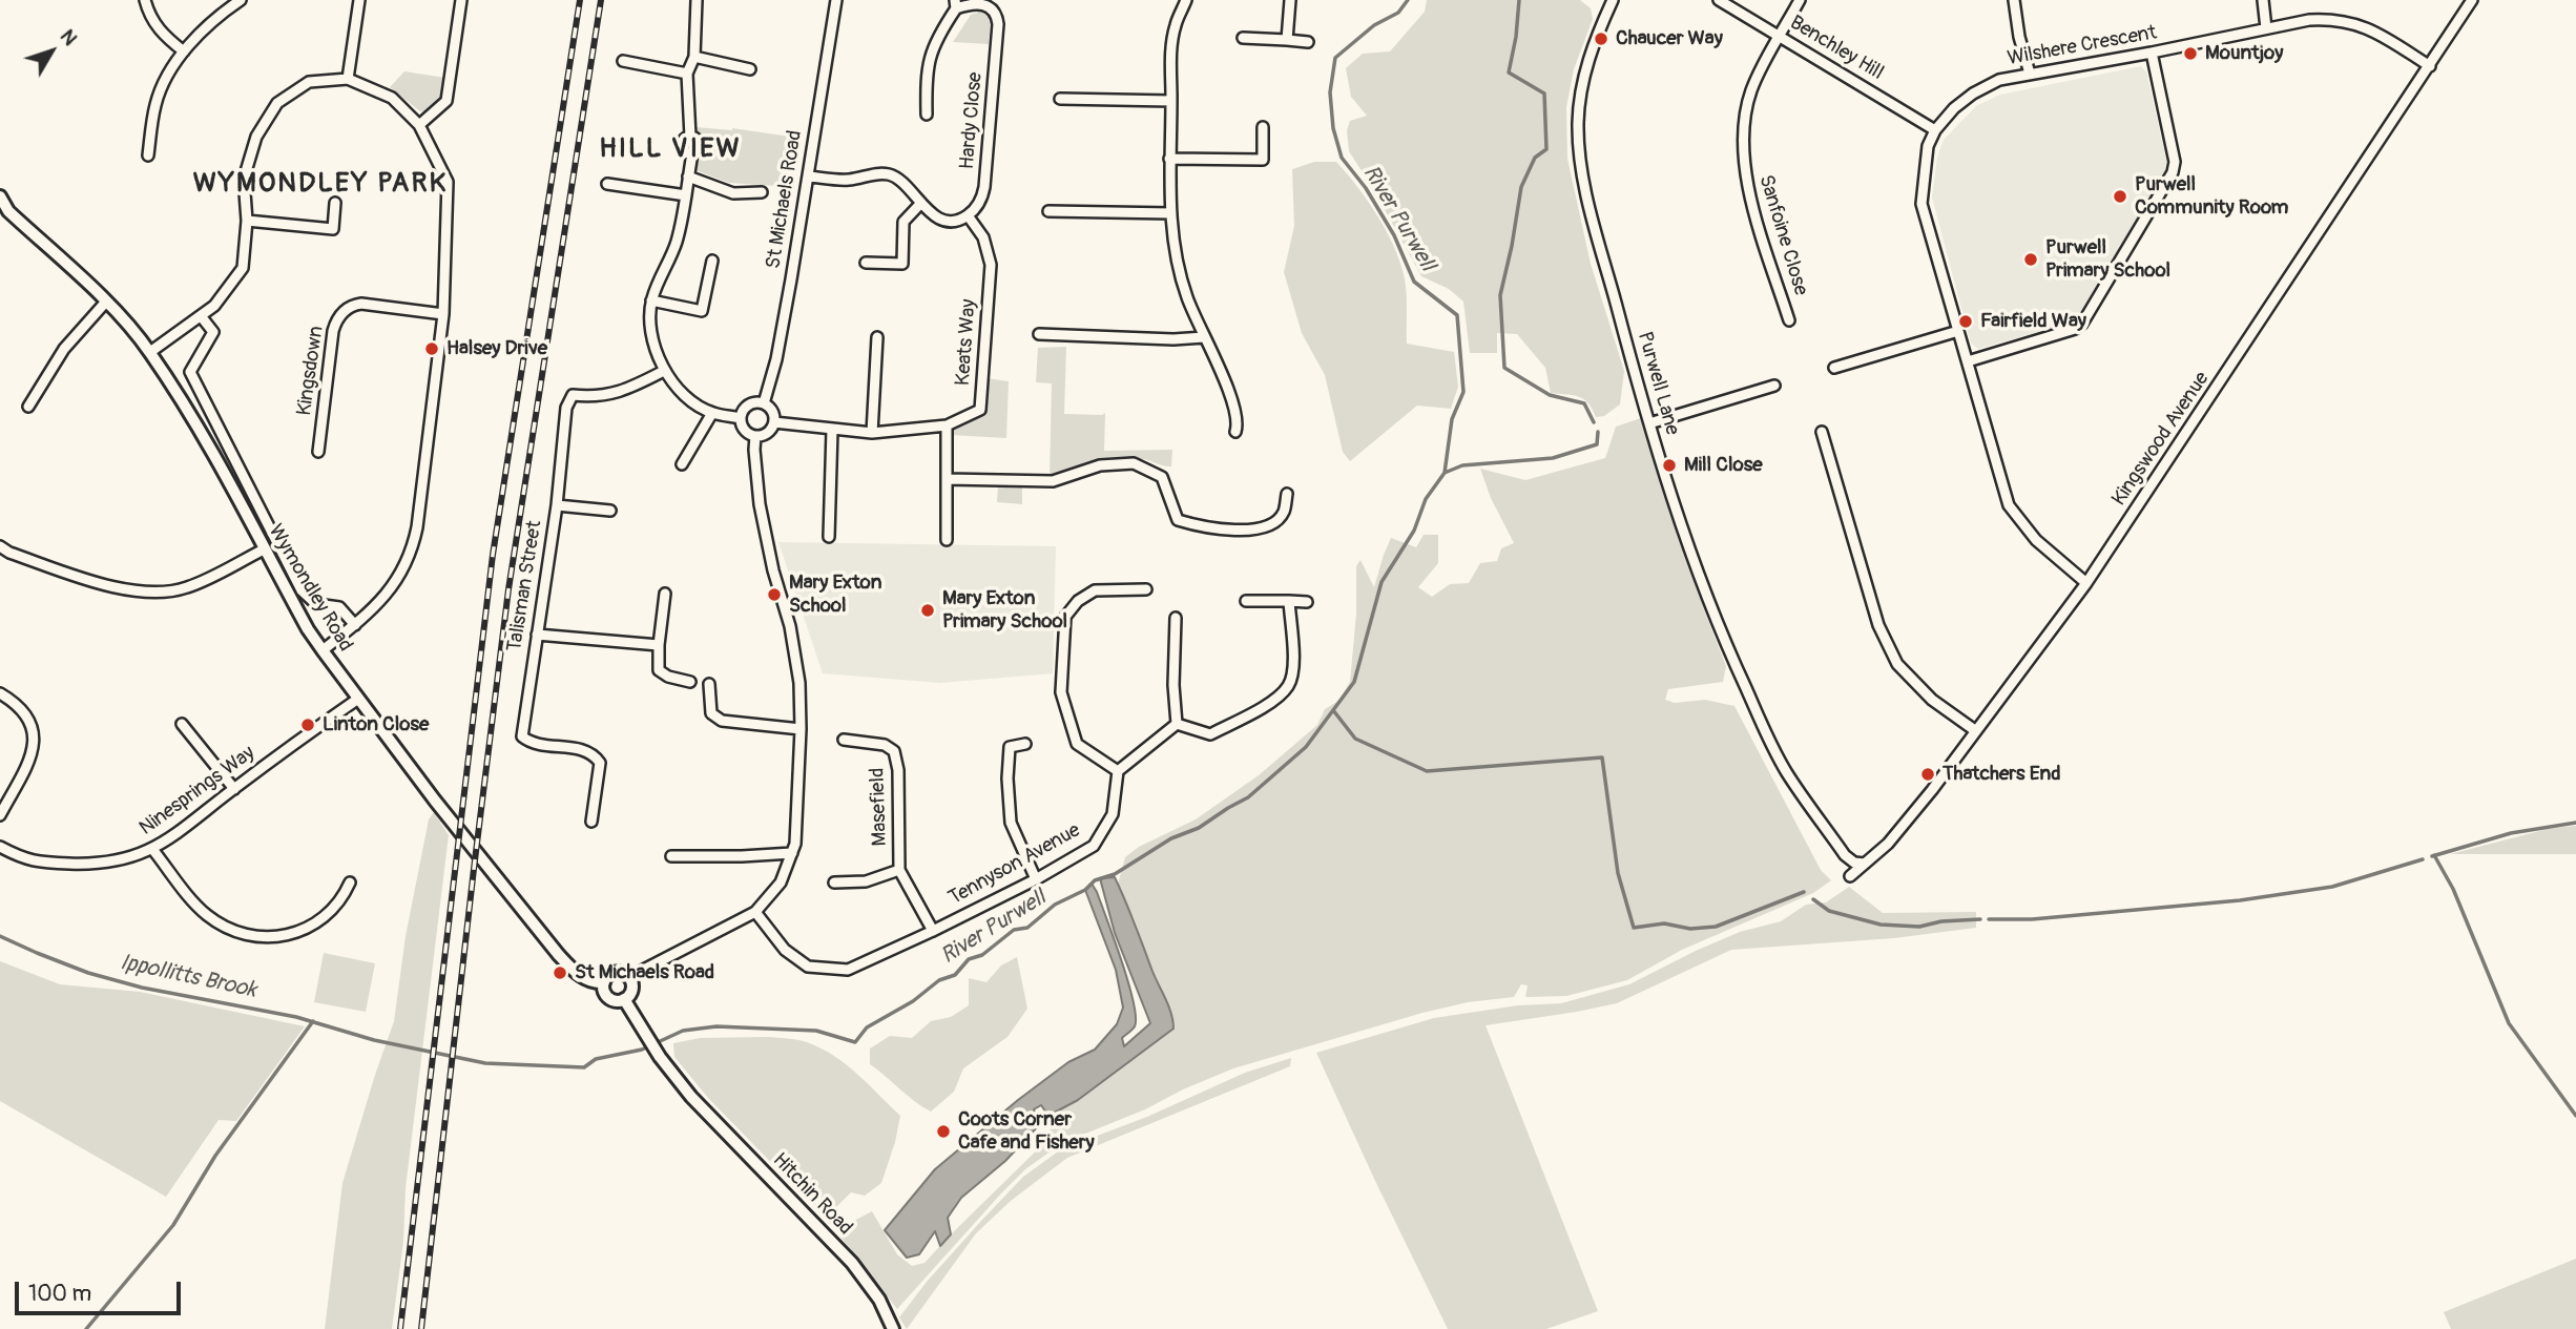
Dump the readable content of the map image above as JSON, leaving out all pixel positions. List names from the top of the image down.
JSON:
{
  "streets": {
    "street": [
      "Wilshere Crescent",
      "Benchley Hill",
      "Hardy Close",
      "St Michaels Road",
      "Sanfoine Close",
      "Keats Way",
      "Kingsdown",
      "Purwell Lane",
      "Kingswood Avenue",
      "Talisman Street",
      "Wymondley Road",
      "Ninesprings Way",
      "Masefield",
      "Tennyson Avenue",
      "Hitchin Road"
    ]
  },
  "crossings": [
    ["Wilshere Crescent", "Benchley Hill"],
    ["Wilshere Crescent", "Kingswood Avenue"],
    ["Benchley Hill", "Sanfoine Close"],
    ["Hardy Close", "Keats Way"],
    ["St Michaels Road", "Keats Way"],
    ["Purwell Lane", "Kingswood Avenue"],
    ["Wymondley Road", "Ninesprings Way"],
    ["Wymondley Road", "Hitchin Road"],
    ["Masefield", "Tennyson Avenue"]
  ],
  "districts": ["HILL VIEW", "WYMONDLEY PARK"],
  "water": ["River Purwell", "Ippollitts Brook"],
  "places": [
    "Chaucer Way",
    "Mountjoy",
    "Purwell Community Room",
    "Purwell Primary School",
    "Fairfield Way",
    "Halsey Drive",
    "Mill Close",
    "Mary Exton School",
    "Mary Exton Primary School",
    "Linton Close",
    "Thatchers End",
    "St Michaels Road",
    "Coots Corner Cafe and Fishery"
  ],
  "scale_bar": "100 m",
  "north": "top right"
}
